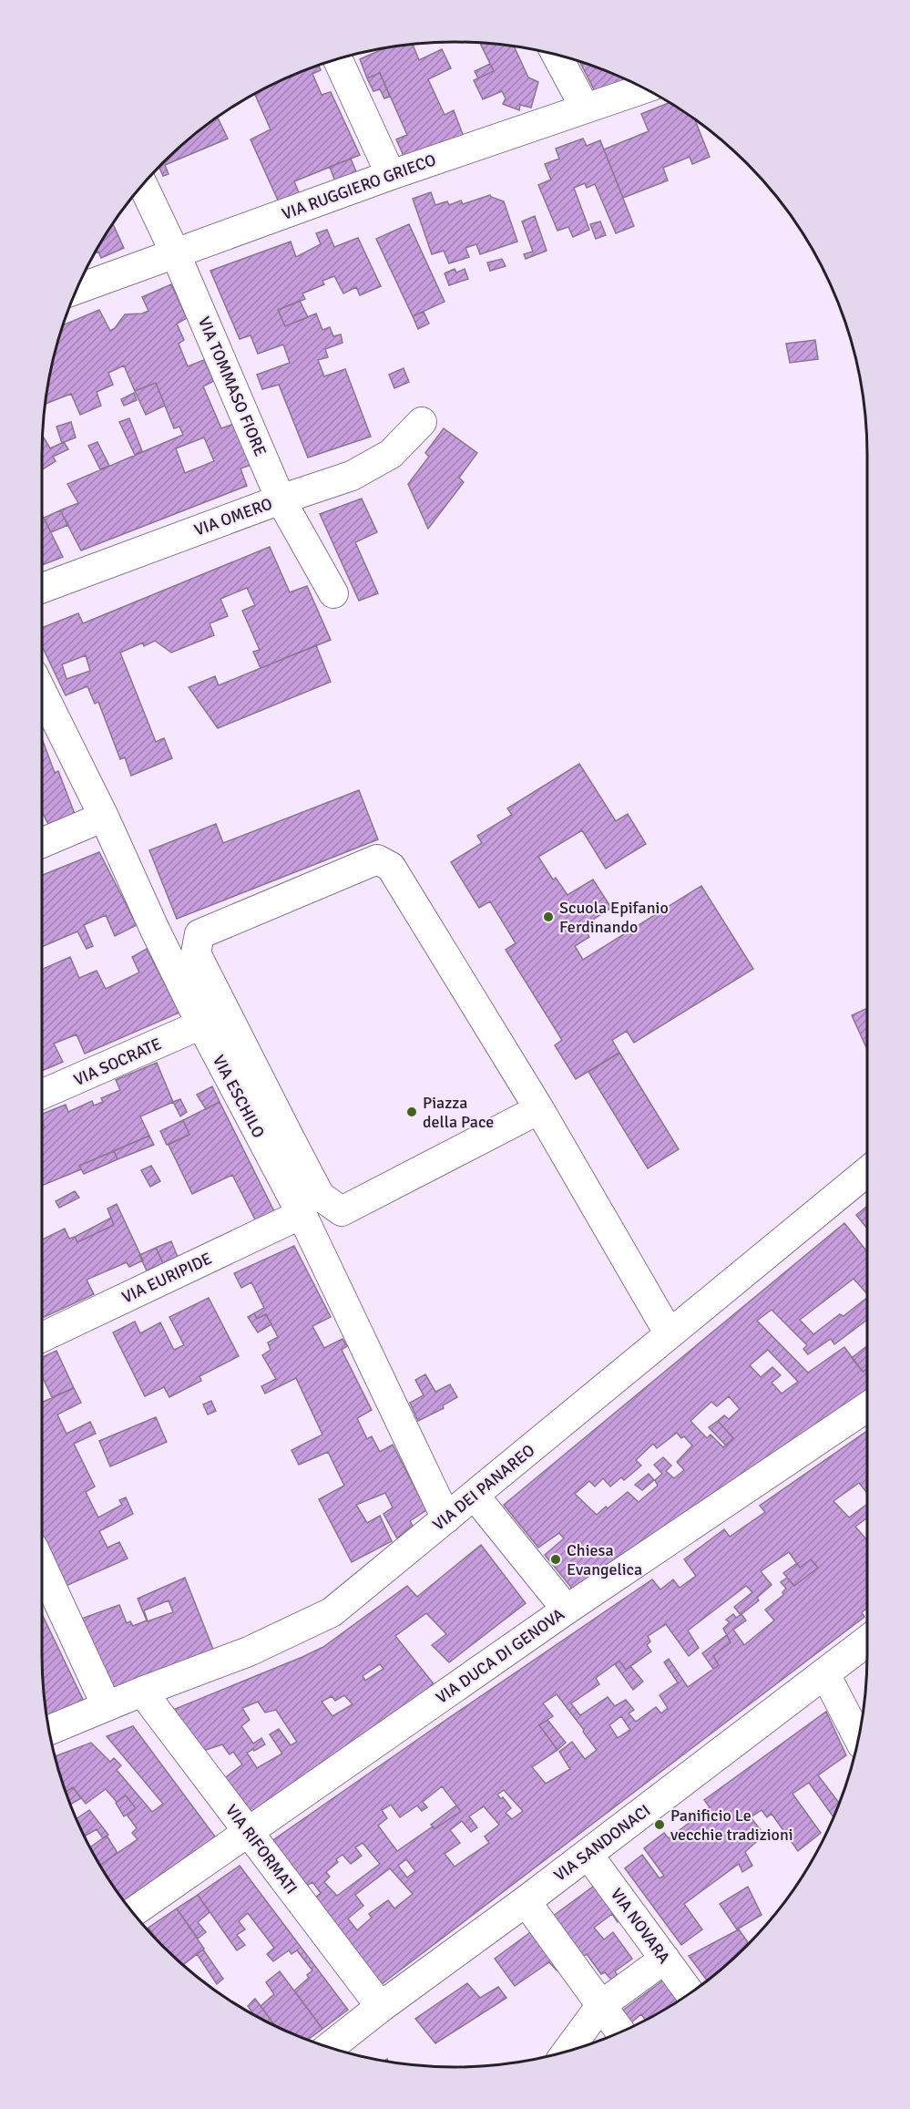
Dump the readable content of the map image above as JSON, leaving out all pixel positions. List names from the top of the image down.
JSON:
{
  "streets": {
    "main road": ["VIA SANDONACI"],
    "street": [
      "VIA RUGGIERO GRIECO",
      "VIA TOMMASO FIORE",
      "VIA OMERO",
      "VIA SOCRATE",
      "VIA ESCHILO",
      "VIA EURIPIDE",
      "VIA DEI PANAREO",
      "VIA DUCA DI GENOVA",
      "VIA RIFORMATI",
      "VIA NOVARA"
    ]
  },
  "crossings": [
    ["VIA RUGGIERO GRIECO", "VIA TOMMASO FIORE"],
    ["VIA TOMMASO FIORE", "VIA OMERO"],
    ["VIA SOCRATE", "VIA ESCHILO"],
    ["VIA ESCHILO", "VIA EURIPIDE"],
    ["VIA ESCHILO", "VIA DEI PANAREO"],
    ["VIA DEI PANAREO", "VIA RIFORMATI"],
    ["VIA DUCA DI GENOVA", "VIA RIFORMATI"],
    ["VIA SANDONACI", "VIA RIFORMATI"],
    ["VIA SANDONACI", "VIA NOVARA"]
  ],
  "places": [
    "Scuola Epifanio Ferdinando",
    "Piazza della Pace",
    "Chiesa Evangelica",
    "Panificio Le vecchie tradizioni"
  ]
}
